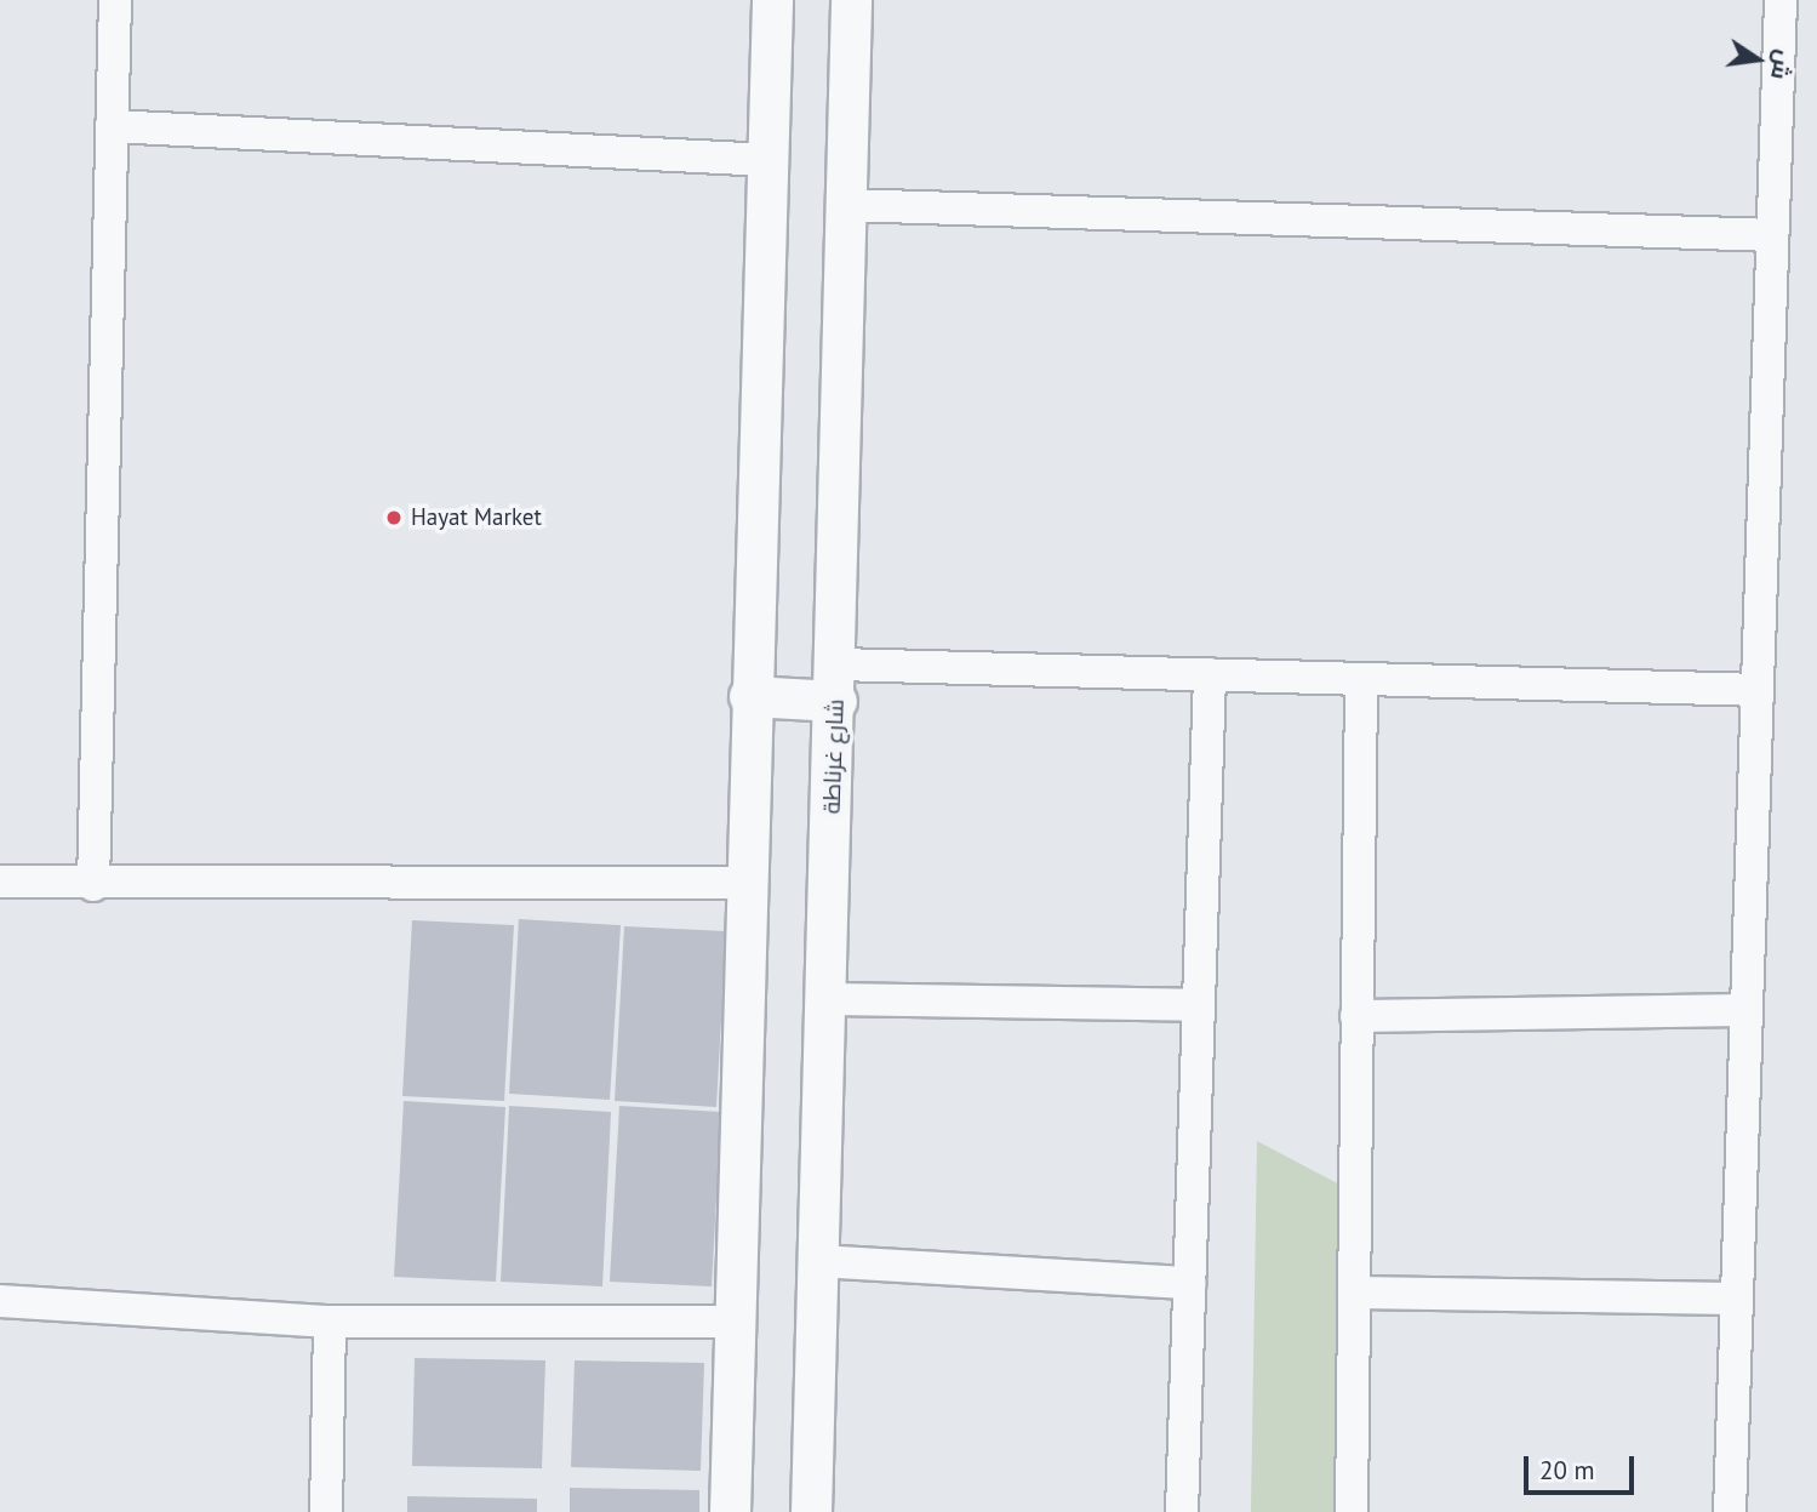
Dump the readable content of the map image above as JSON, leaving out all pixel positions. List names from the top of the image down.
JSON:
{
  "streets": {
    "street": ["شارع غرناطة"]
  },
  "places": ["Hayat Market"],
  "scale_bar": "20 m",
  "north": "right"
}
